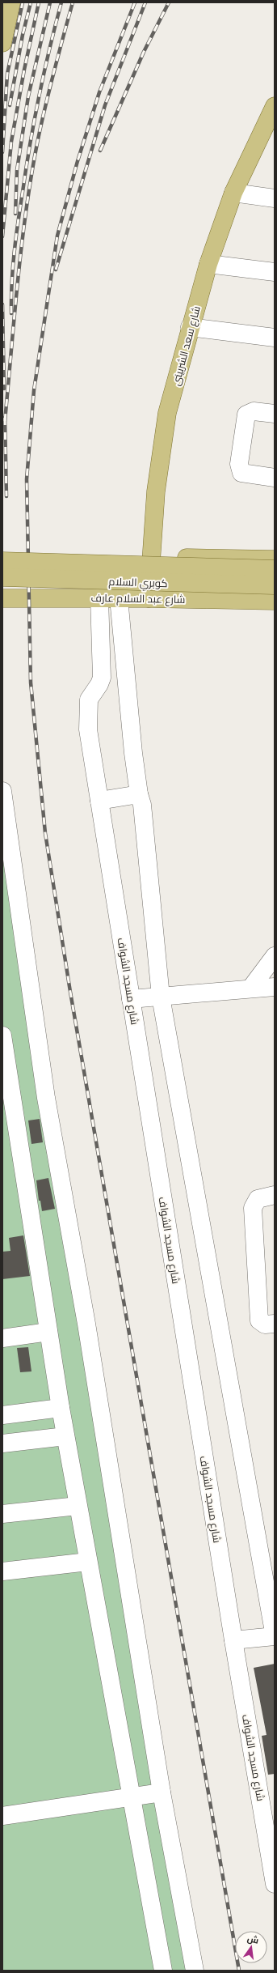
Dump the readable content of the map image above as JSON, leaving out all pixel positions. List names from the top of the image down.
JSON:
{
  "streets": {
    "main road": ["شارع سعد الشربينى", "كوبري السلام", "شارع عبد السلام عارف"],
    "street": ["شارع مسجد الشواف"]
  },
  "crossings": [
    ["شارع سعد الشربينى", "شارع عبد السلام عارف"],
    ["شارع عبد السلام عارف", "شارع مسجد الشواف"]
  ],
  "north": "top"
}
